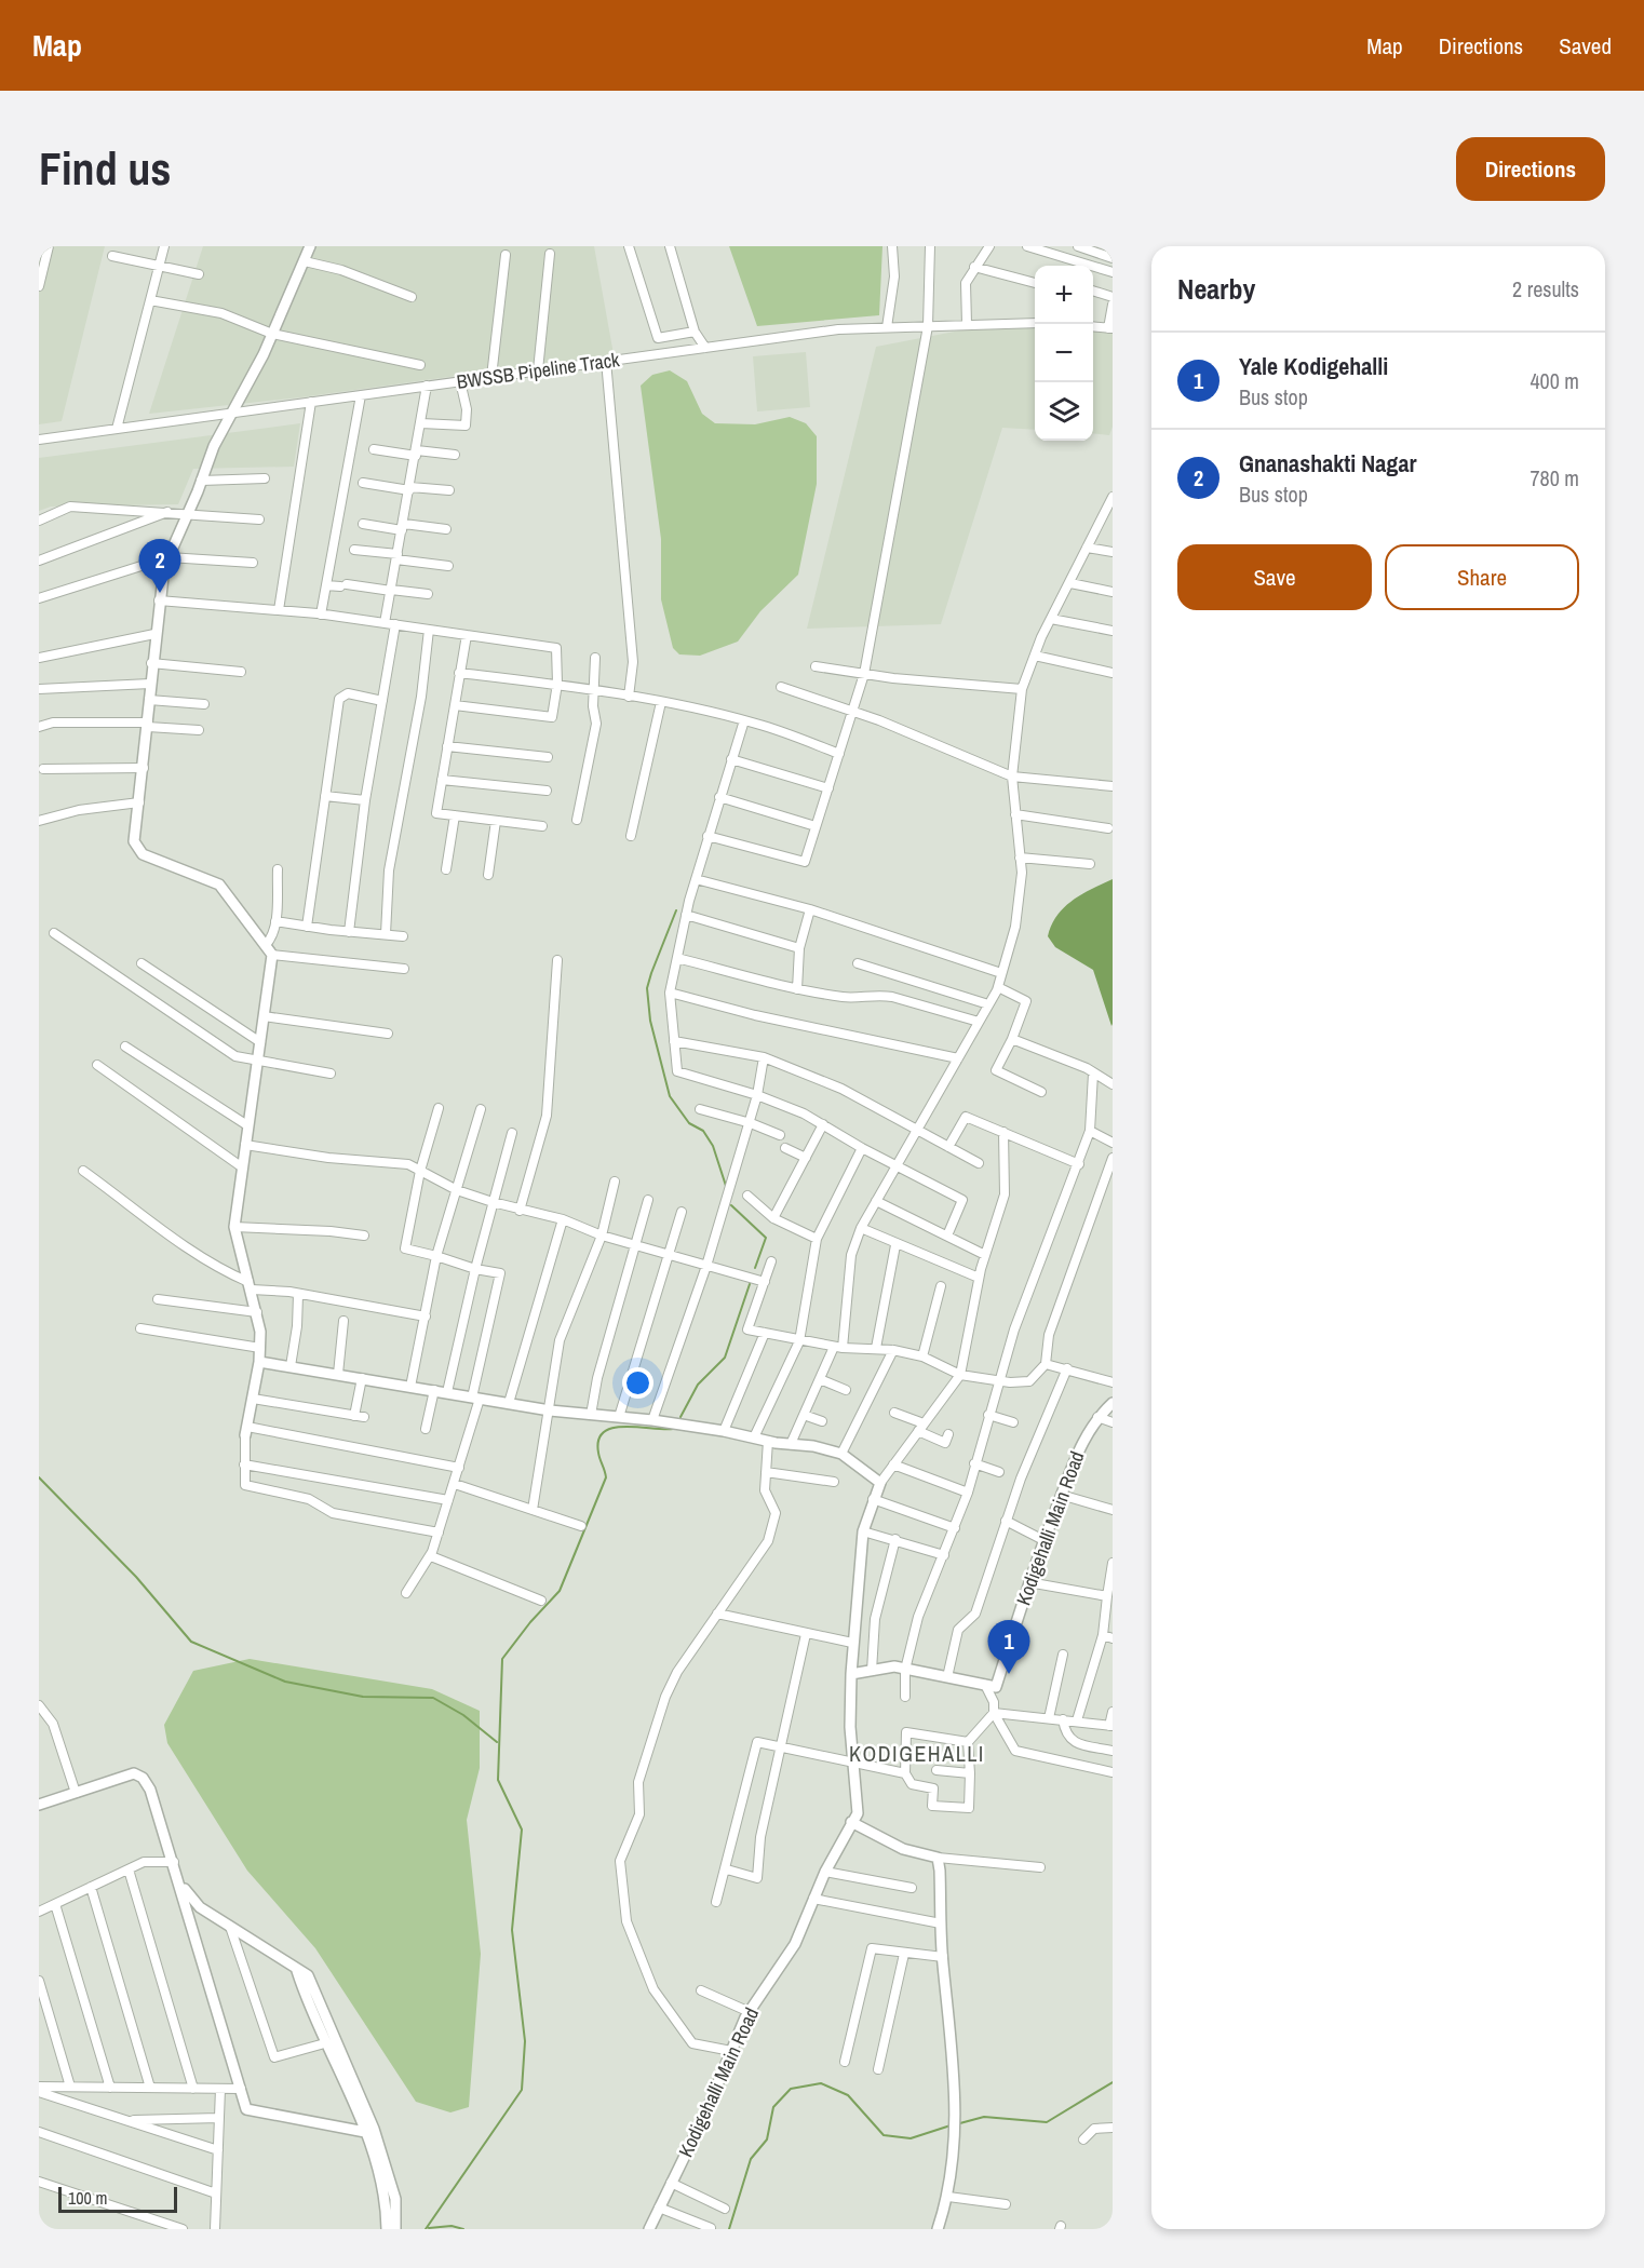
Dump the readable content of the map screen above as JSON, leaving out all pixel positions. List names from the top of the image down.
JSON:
{
  "streets": {
    "street": ["BWSSB Pipeline Track", "Kodigehalli Main Road"]
  },
  "districts": ["KODIGEHALLI"],
  "scale_bar": "100 m",
  "page": {
    "header": "Map",
    "nav": ["Map", "Directions", "Saved"],
    "buttons": [
      "Directions",
      ["Save", "Share"]
    ],
    "title": "Find us",
    "heading": ["Nearby", "2 results"],
    "map_buttons": ["+", "−"],
    "list": [
      {
        "mark": "1",
        "name": "Yale Kodigehalli",
        "note": "Bus stop",
        "value": "400 m"
      },
      {
        "mark": "2",
        "name": "Gnanashakti Nagar",
        "note": "Bus stop",
        "value": "780 m"
      }
    ],
    "pins": ["2", "1"],
    "scale": "100 m"
  }
}
